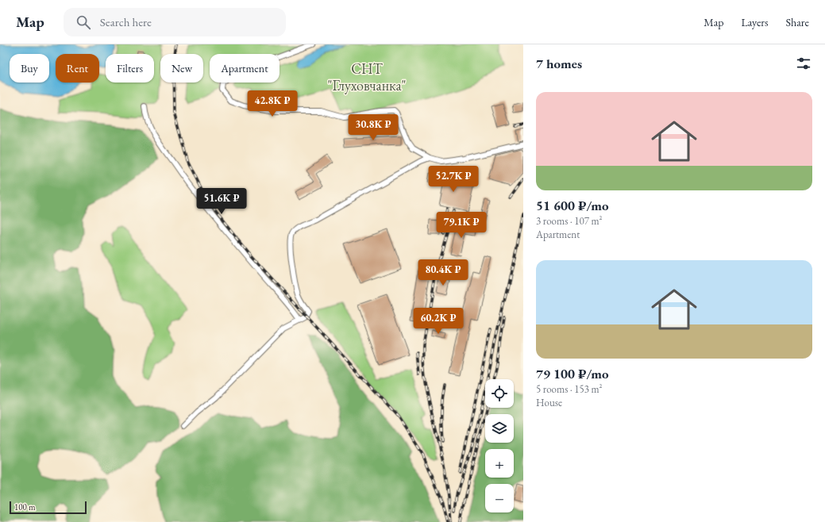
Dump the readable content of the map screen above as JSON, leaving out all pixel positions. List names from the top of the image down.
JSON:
{
  "parks": ["СНТ \"Глуховчанка\""],
  "scale_bar": "100 m",
  "page": {
    "header": "Map",
    "search": "Search here",
    "nav": ["Map", "Layers", "Share"],
    "heading": "7 homes",
    "chip": [
      "Buy",
      "Rent",
      "Filters",
      "New",
      "Apartment"
    ],
    "list": [
      {
        "name": "51 600 ₽/mo",
        "note": "3 rooms · 107 m² · Apartment"
      },
      {
        "name": "79 100 ₽/mo",
        "note": "5 rooms · 153 m² · House"
      }
    ],
    "price": [
      "42.8K ₽",
      "30.8K ₽",
      "52.7K ₽",
      "51.6K ₽",
      "79.1K ₽",
      "80.4K ₽",
      "60.2K ₽"
    ],
    "map_buttons": ["+", "−"],
    "scale": "100 m"
  }
}
